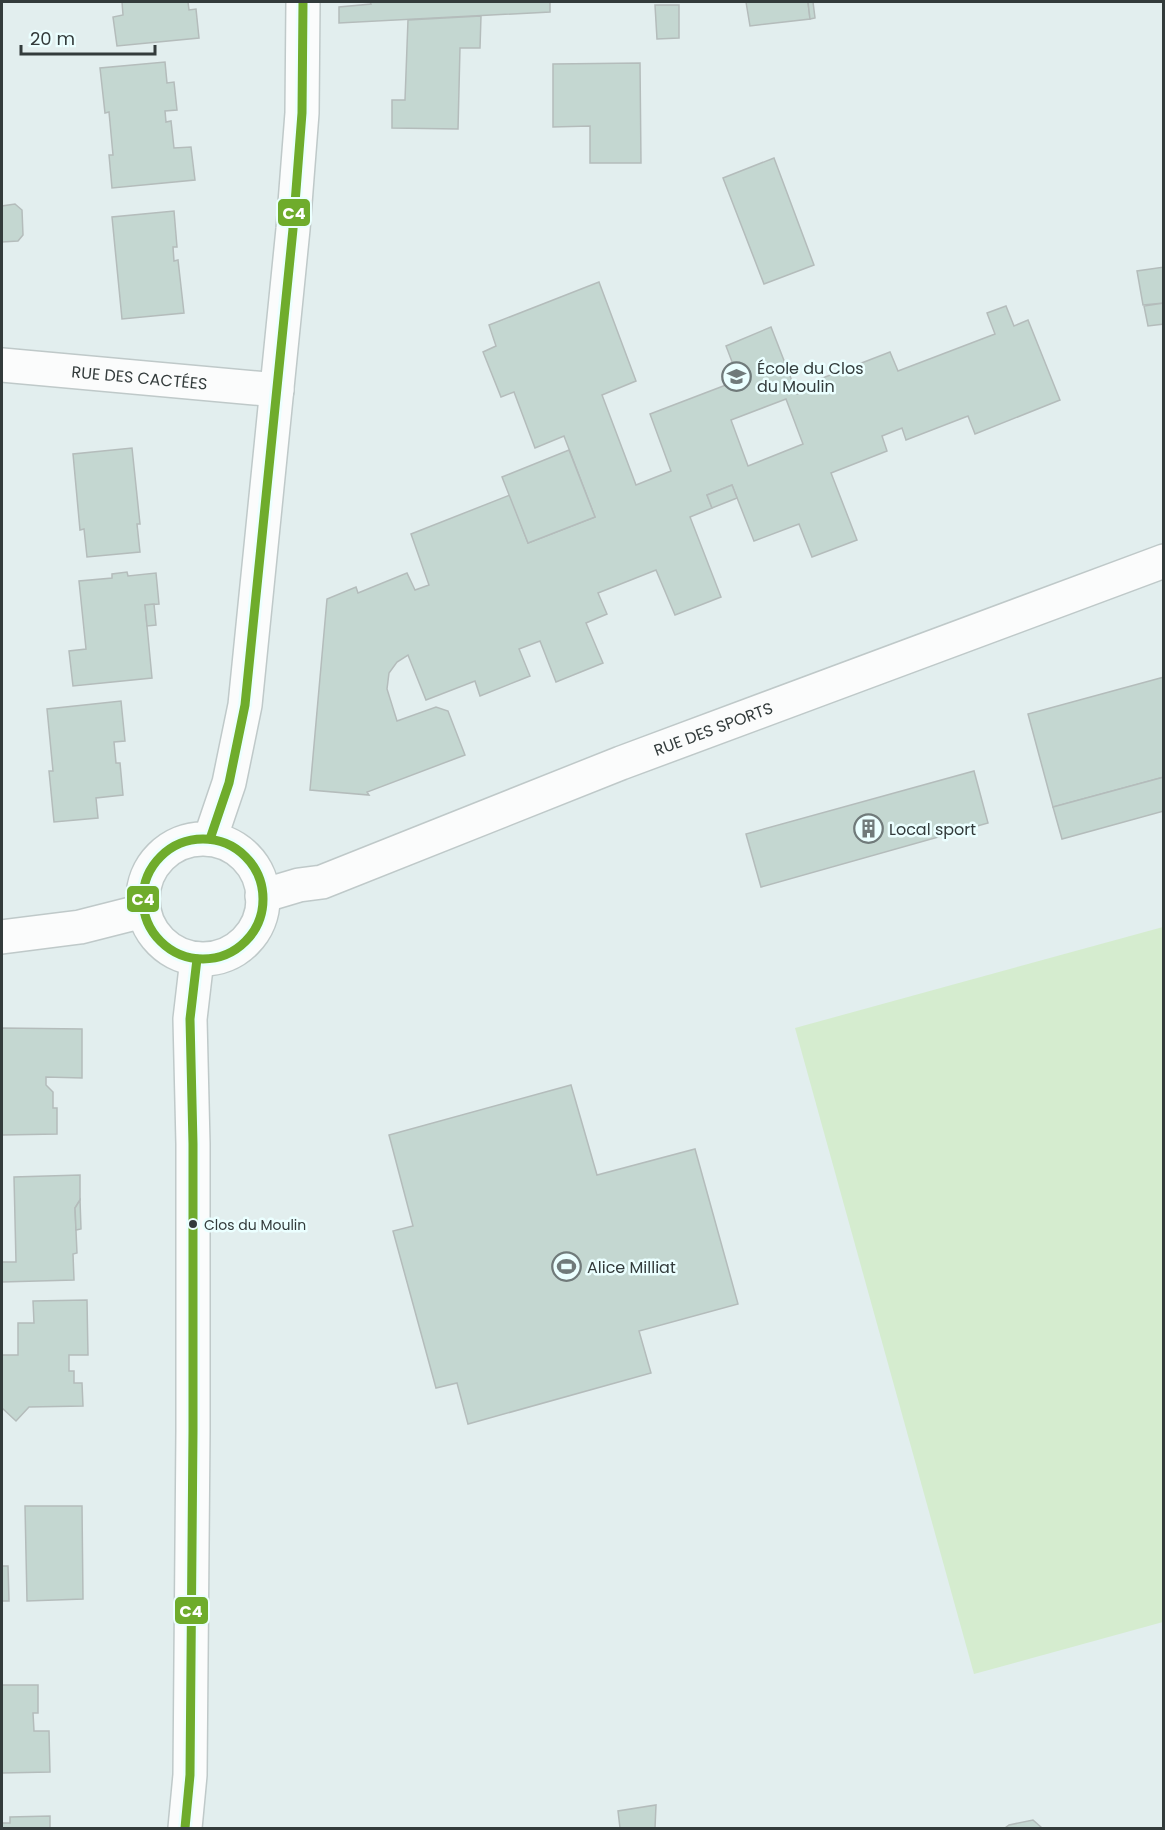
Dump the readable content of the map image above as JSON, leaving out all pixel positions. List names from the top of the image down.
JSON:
{
  "streets": {
    "street": ["RUE DES CACTÉES", "RUE DES SPORTS"]
  },
  "places": {
    "school or university": ["École du Clos du Moulin"],
    "building": ["Local sport"],
    "other": ["Clos du Moulin"],
    "sports": ["Alice Milliat"]
  },
  "lines": ["transit line C4"],
  "scale_bar": "20 m"
}
